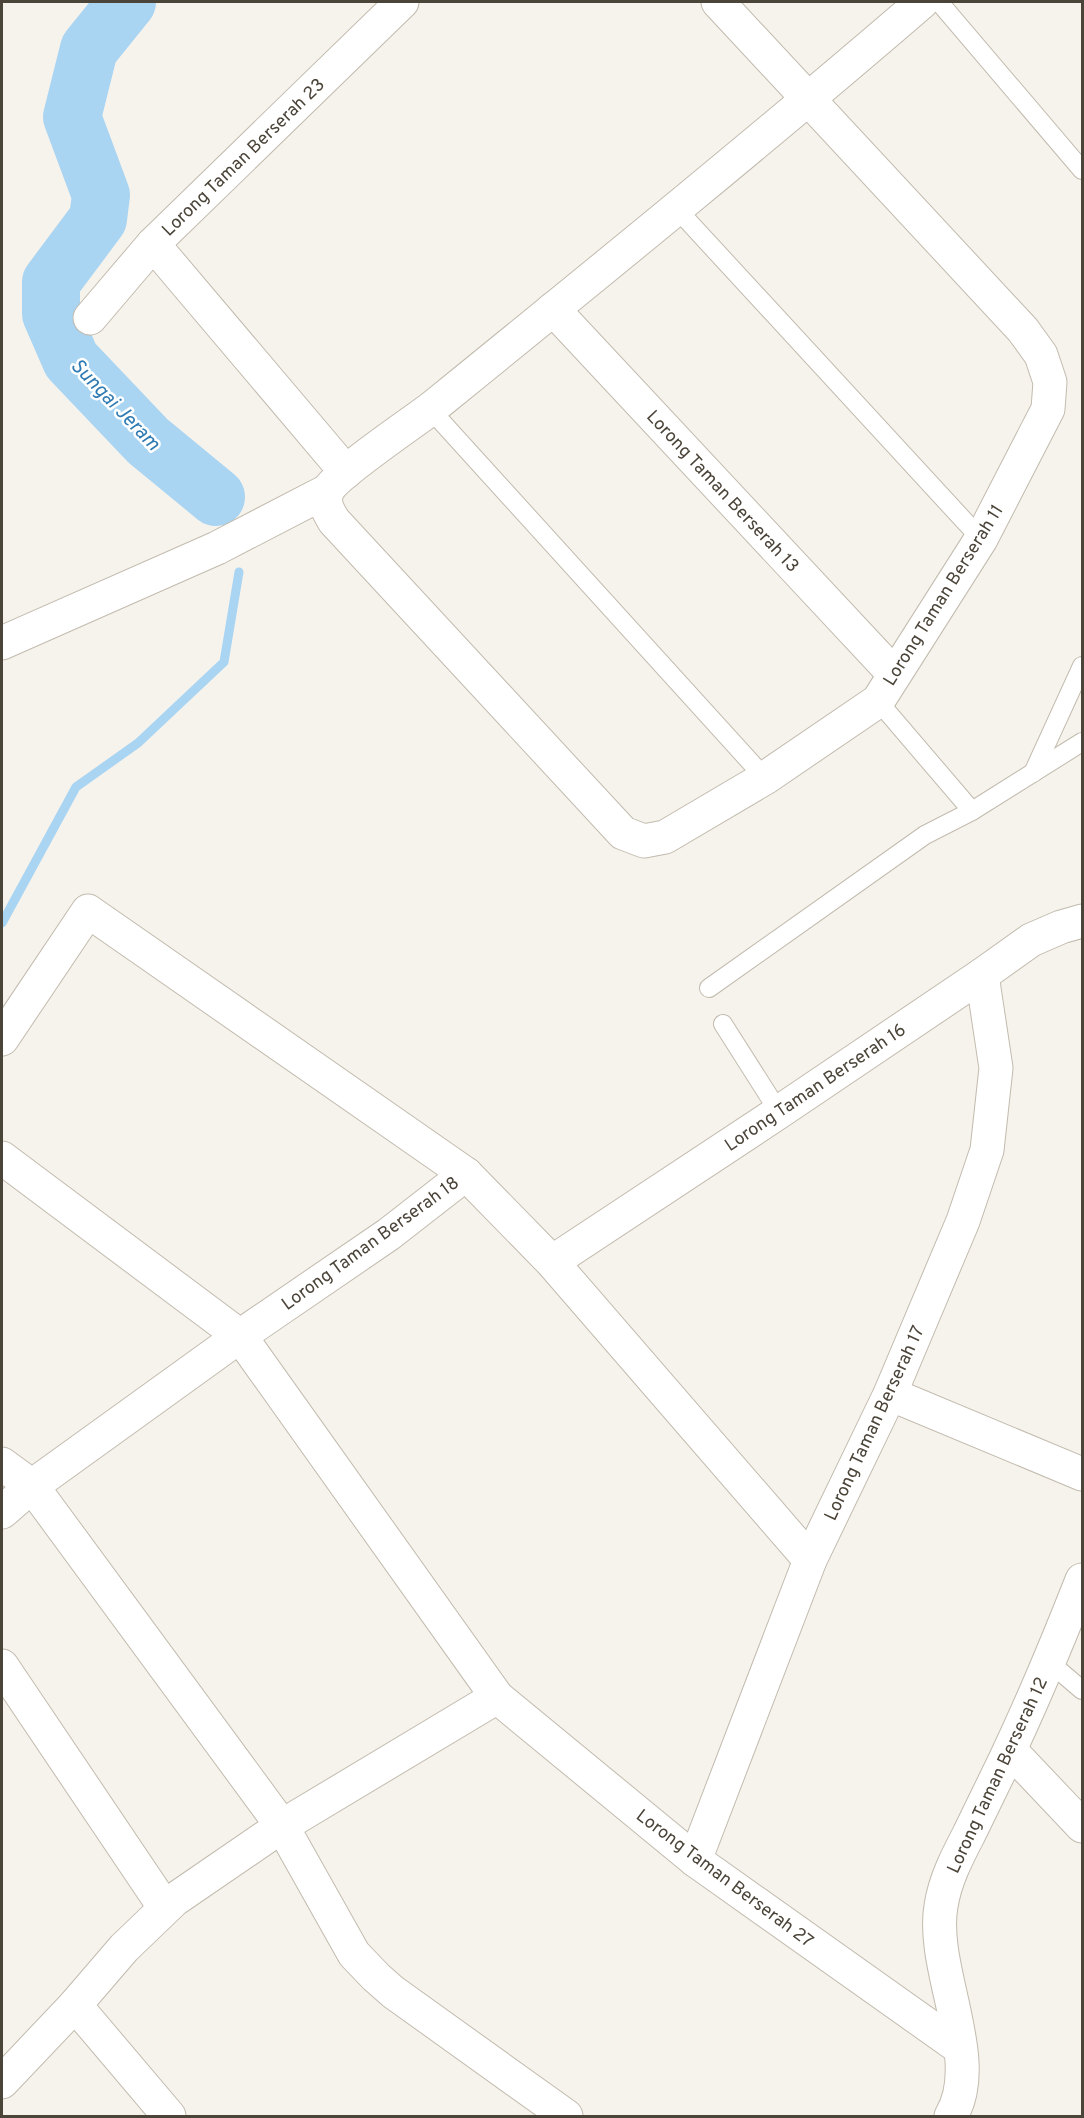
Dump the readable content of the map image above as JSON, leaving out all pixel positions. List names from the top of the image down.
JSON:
{
  "streets": {
    "street": [
      "Lorong Taman Berserah 23",
      "Lorong Taman Berserah 13",
      "Lorong Taman Berserah 11",
      "Lorong Taman Berserah 16",
      "Lorong Taman Berserah 18",
      "Lorong Taman Berserah 17",
      "Lorong Taman Berserah 12",
      "Lorong Taman Berserah 27"
    ]
  },
  "crossings": [
    ["Lorong Taman Berserah 13", "Lorong Taman Berserah 11"],
    ["Lorong Taman Berserah 16", "Lorong Taman Berserah 18"],
    ["Lorong Taman Berserah 16", "Lorong Taman Berserah 17"],
    ["Lorong Taman Berserah 18", "Lorong Taman Berserah 17"],
    ["Lorong Taman Berserah 18", "Lorong Taman Berserah 27"],
    ["Lorong Taman Berserah 17", "Lorong Taman Berserah 27"],
    ["Lorong Taman Berserah 12", "Lorong Taman Berserah 27"]
  ],
  "water": ["Sungai Jeram"]
}
